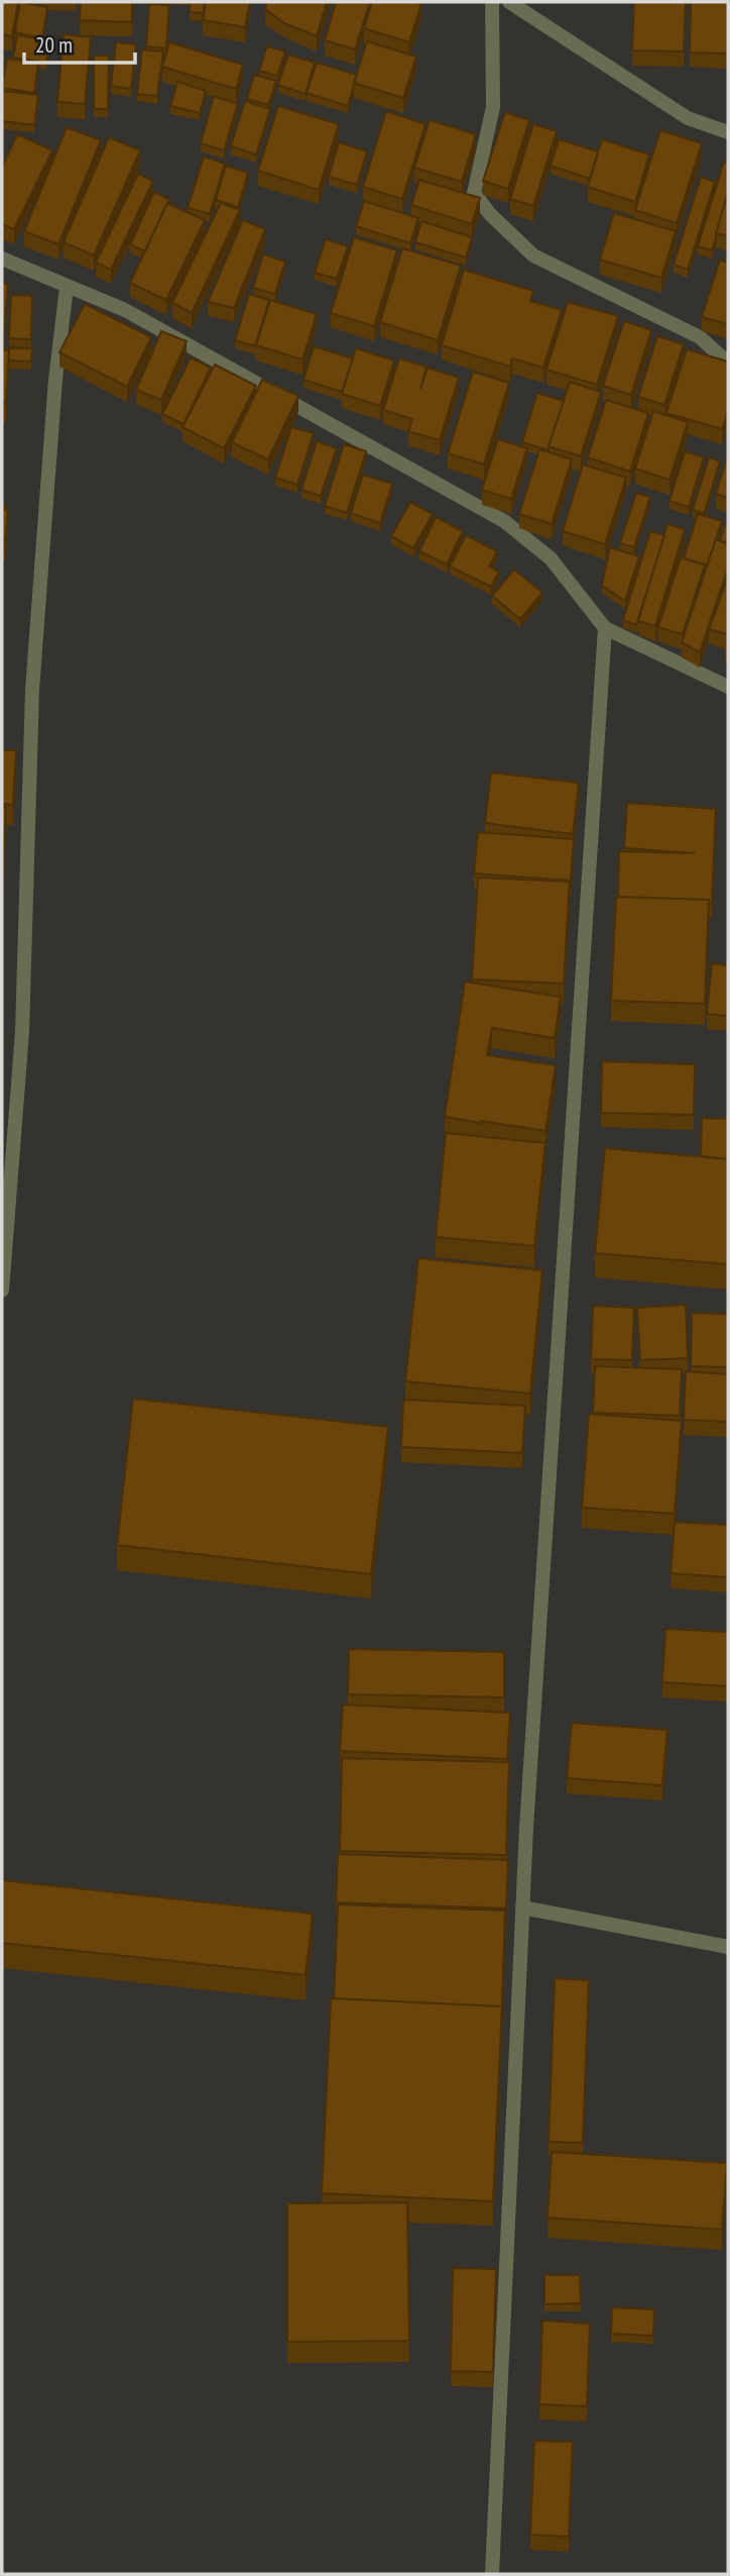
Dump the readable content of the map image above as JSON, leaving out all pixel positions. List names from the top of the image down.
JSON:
{
  "scale_bar": "20 m"
}
